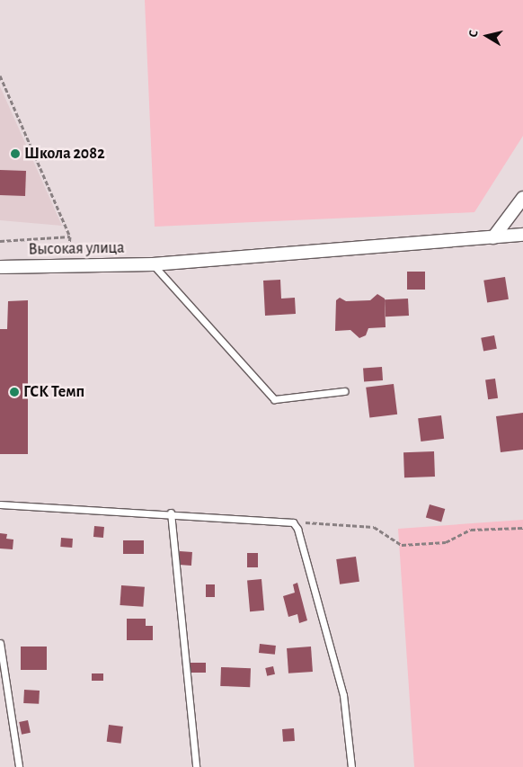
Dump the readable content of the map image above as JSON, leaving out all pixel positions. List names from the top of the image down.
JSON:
{
  "streets": {
    "street": ["Высокая улица"]
  },
  "places": ["Школа 2082", "ГСК Темп"],
  "north": "left"
}
